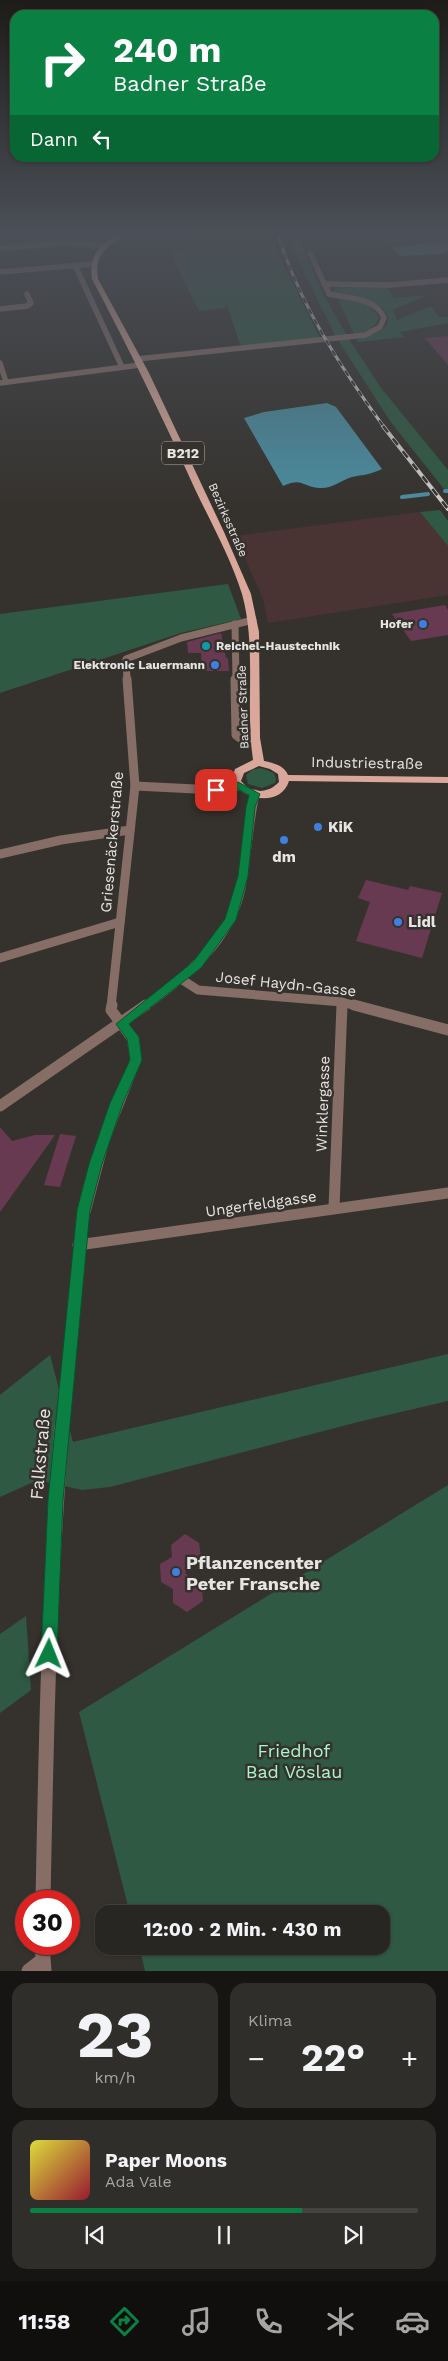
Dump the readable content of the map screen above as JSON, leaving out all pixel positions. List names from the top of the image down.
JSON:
{
  "streets": {
    "main road": [
      "B212",
      "Bezirksstraße",
      "Badner Straße",
      "Industriestraße"
    ],
    "street": [
      "Griesenäckerstraße",
      "Josef Haydn-Gasse",
      "Winklergasse",
      "Ungerfeldgasse",
      "Falkstraße"
    ]
  },
  "crossings": [
    ["Bezirksstraße", "Badner Straße"],
    ["Badner Straße", "Industriestraße"],
    ["Griesenäckerstraße", "Falkstraße"],
    ["Josef Haydn-Gasse", "Winklergasse"],
    ["Winklergasse", "Ungerfeldgasse"],
    ["Ungerfeldgasse", "Falkstraße"]
  ],
  "parks": ["Friedhof Bad Vöslau"],
  "places": [
    "Hofer",
    "Reichel-Haustechnik",
    "Elektronic Lauermann",
    "KiK",
    "dm",
    "Lidl",
    "Pflanzencenter Peter Fransche"
  ],
  "page": {
    "turn": ["240 m", "Badner Straße"],
    "then": "Dann",
    "limit": "30",
    "trip": "12:00 · 2 Min. · 430 m",
    "tile": [
      ["23", "km/h"],
      "Klima"
    ],
    "heat": ["−", "22°", "+"],
    "song": ["Paper Moons", "Ada Vale"],
    "tabs": "11:58"
  }
}
